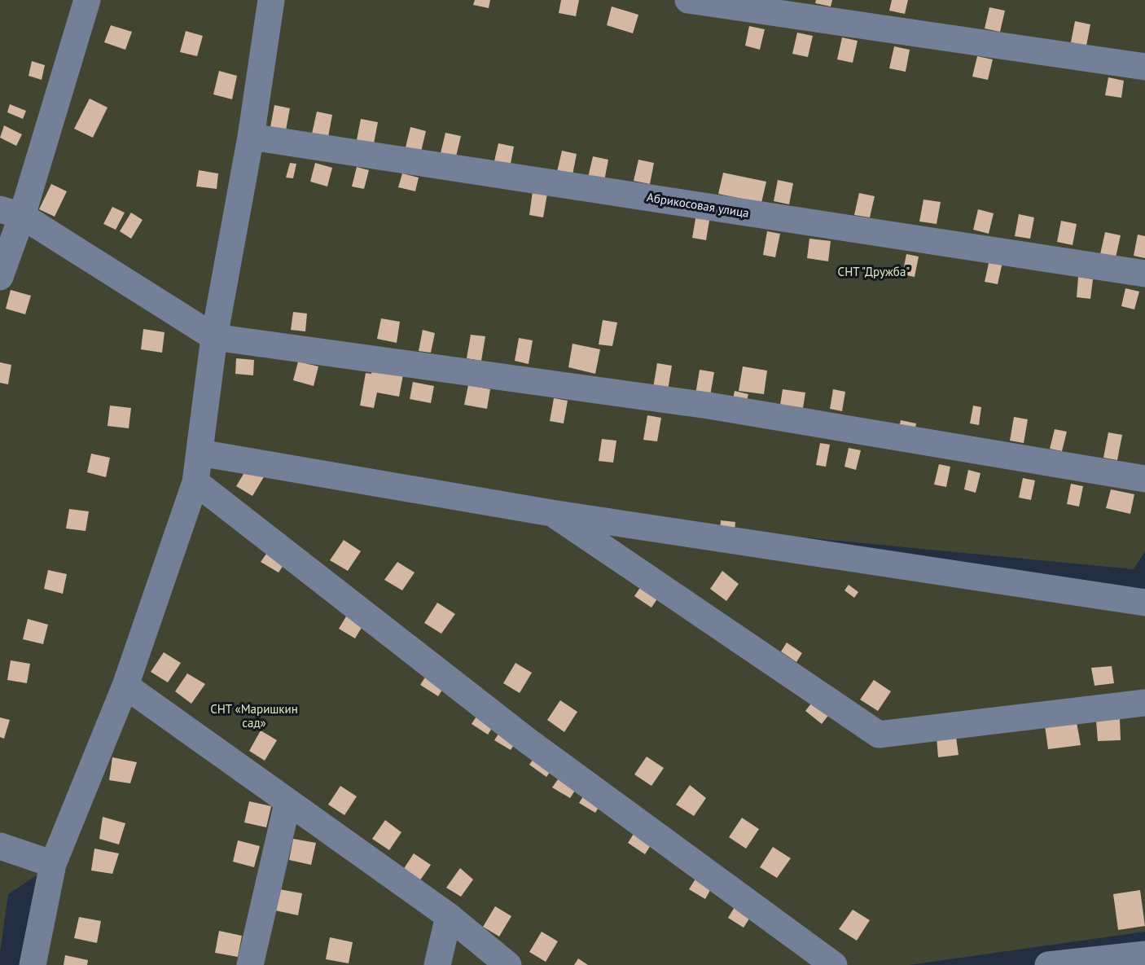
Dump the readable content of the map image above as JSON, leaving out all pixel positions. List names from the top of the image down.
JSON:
{
  "streets": {
    "street": ["Абрикосовая улица"]
  },
  "parks": ["СНТ \"Дружба\"", "СНТ «Маришкин сад»"]
}
